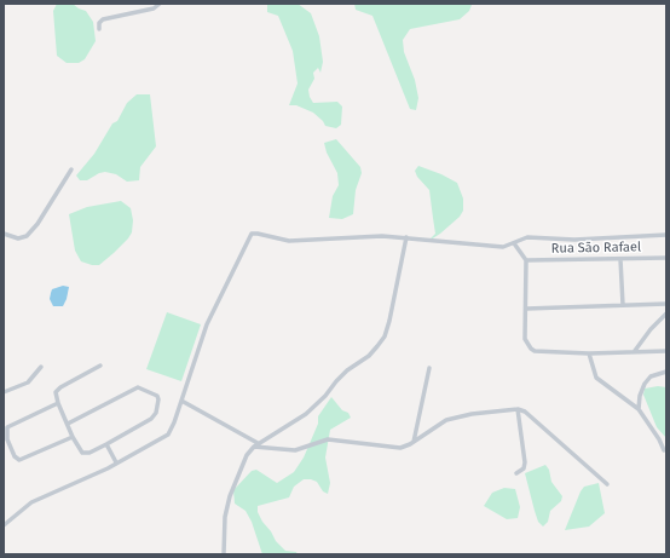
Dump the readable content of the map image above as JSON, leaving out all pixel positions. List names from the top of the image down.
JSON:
{
  "streets": {
    "street": ["Rua São Rafael"]
  }
}
